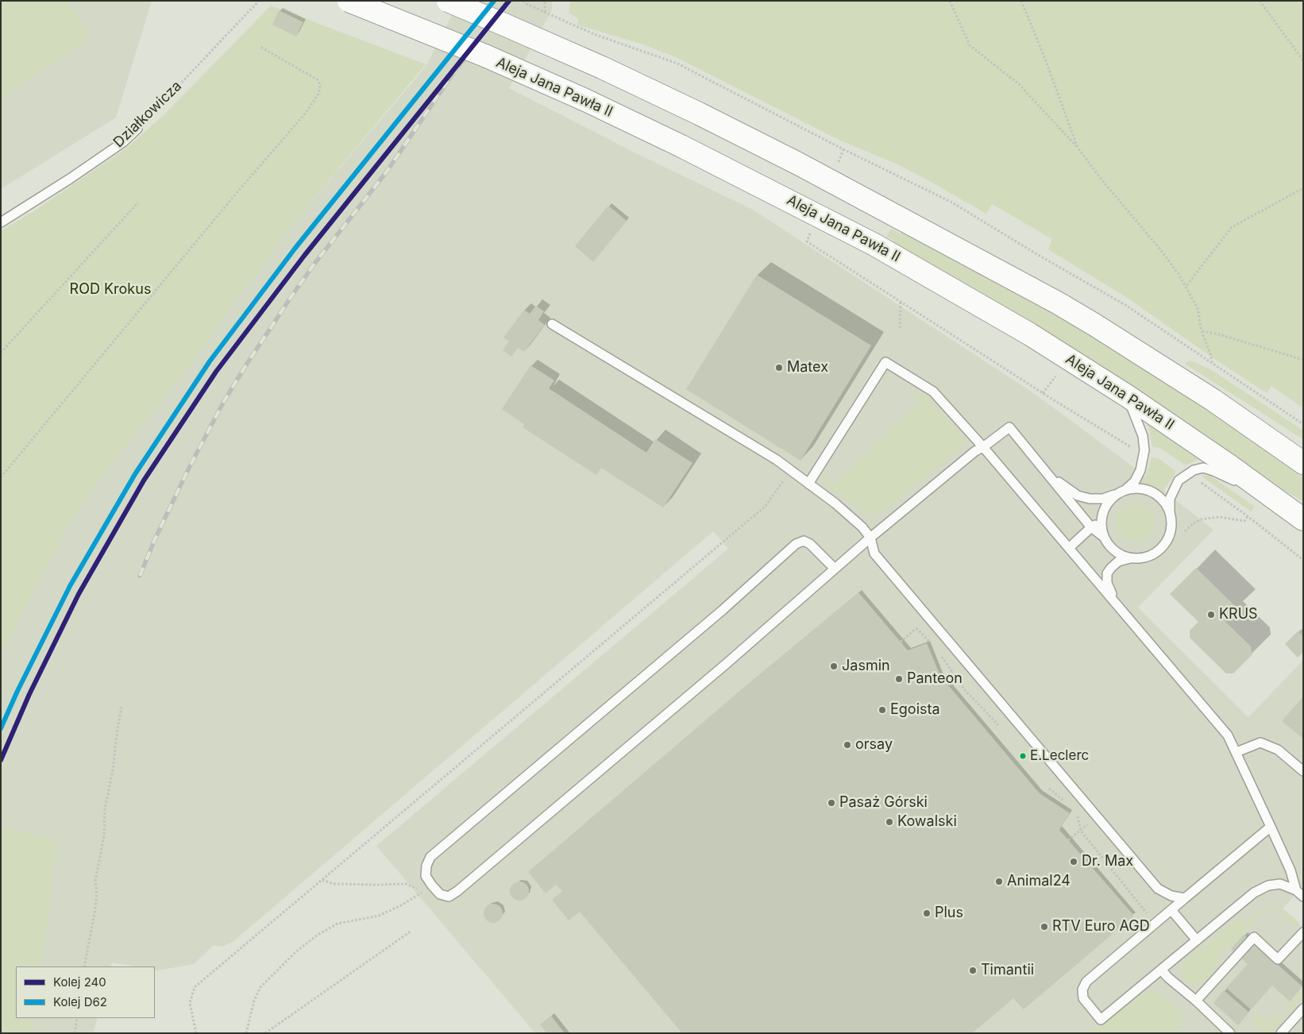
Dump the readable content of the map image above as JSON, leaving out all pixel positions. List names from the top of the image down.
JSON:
{
  "streets": {
    "main road": ["Aleja Jana Pawła II"],
    "lane": ["Działkowicza"]
  },
  "parks": ["ROD Krokus"],
  "places": [
    "Matex",
    "KRUS",
    "Jasmin",
    "Panteon",
    "Egoista",
    "orsay",
    "E.Leclerc",
    "Pasaż Górski",
    "Kowalski",
    "Dr. Max",
    "Animal24",
    "Plus",
    "RTV Euro AGD",
    "Timantii"
  ],
  "lines": ["rail line 240", "rail line D62"],
  "legend": ["Kolej 240", "Kolej D62"]
}
